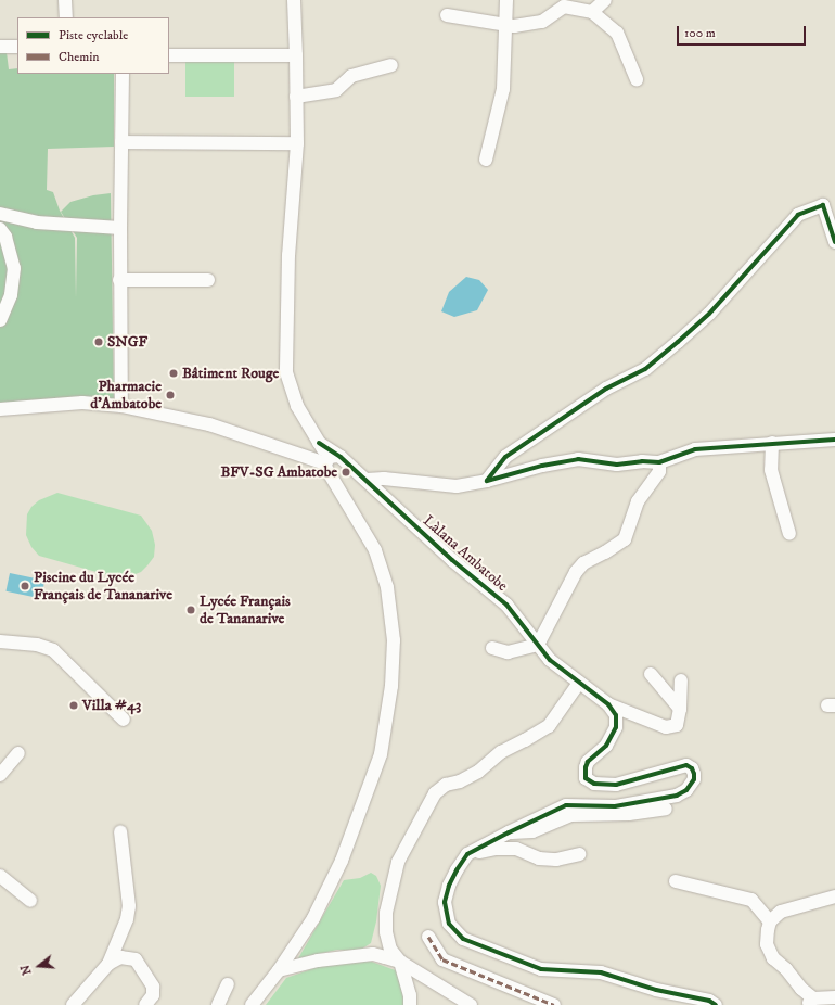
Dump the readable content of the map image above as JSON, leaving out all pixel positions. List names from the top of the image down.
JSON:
{
  "streets": {
    "street": ["Làlana Ambatobe"]
  },
  "places": [
    "SNGF",
    "Bâtiment Rouge",
    "Pharmacie d'Ambatobe",
    "BFV-SG Ambatobe",
    "Piscine du Lycée Français de Tananarive",
    "Lycée Français de Tananarive",
    "Villa #43"
  ],
  "legend": ["Piste cyclable", "Chemin"],
  "scale_bar": "100 m",
  "north": "left"
}
